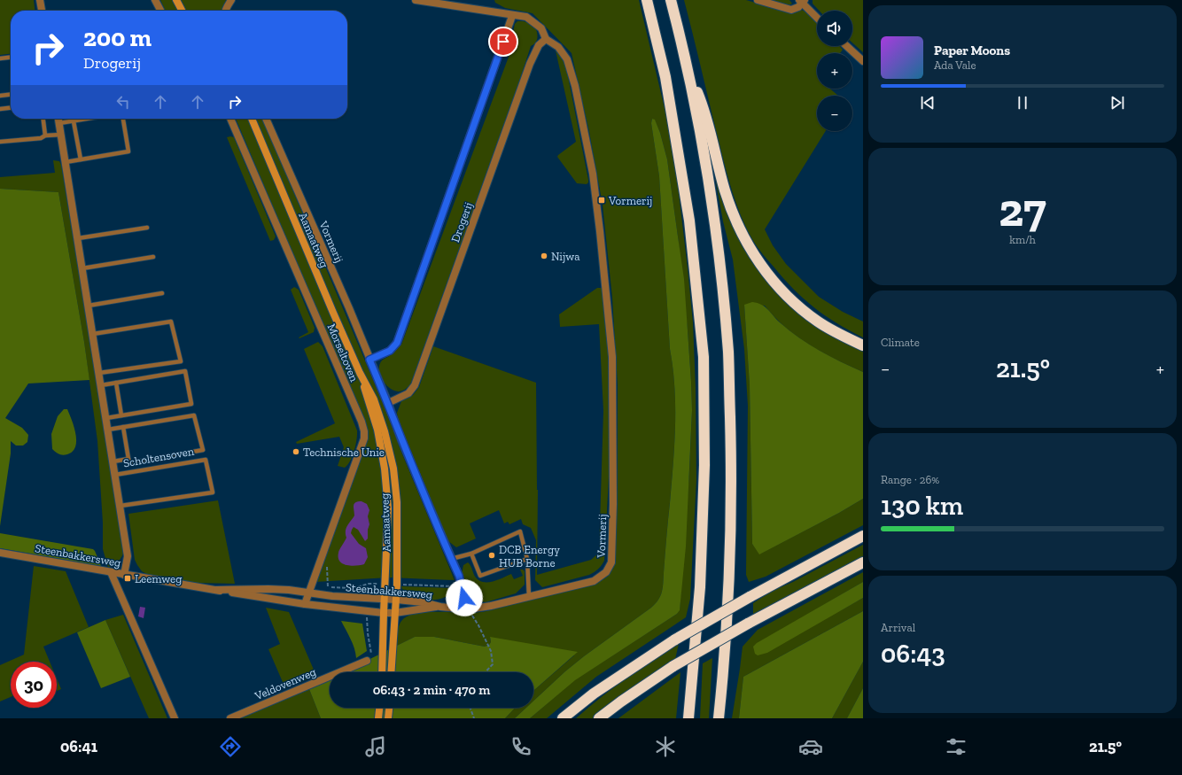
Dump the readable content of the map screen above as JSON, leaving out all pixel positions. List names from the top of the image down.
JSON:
{
  "streets": {
    "main road": ["Aamaatweg"],
    "street": [
      "Drogerij",
      "Vormerij",
      "Morseltoven",
      "Scholtensoven",
      "Steenbakkersweg",
      "Veldovenweg"
    ]
  },
  "crossings": [
    ["Drogerij", "Vormerij"],
    ["Aamaatweg", "Steenbakkersweg"],
    ["Morseltoven", "Steenbakkersweg"],
    ["Scholtensoven", "Steenbakkersweg"]
  ],
  "places": {
    "transit": ["Vormerij", "Leemweg"],
    "other": ["Nijwa", "Technische Unie", "DCB Energy HUB Borne"]
  },
  "page": {
    "map_buttons": ["+", "−"],
    "turn": ["200 m", "Drogerij"],
    "song": ["Paper Moons", "Ada Vale"],
    "tile": [
      ["27", "km/h"],
      "Climate",
      ["Range · 26%", "130 km"],
      ["Arrival", "06:43"]
    ],
    "heat": ["−", "21.5°", "+"],
    "limit": "30",
    "trip": "06:43 · 2 min · 470 m",
    "tabs": ["06:41", "21.5°"]
  }
}
